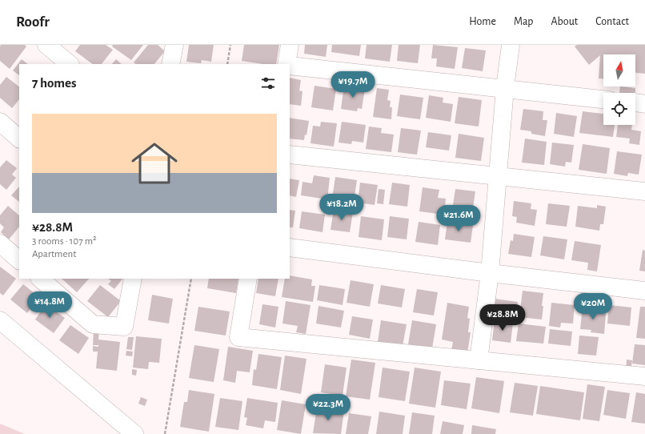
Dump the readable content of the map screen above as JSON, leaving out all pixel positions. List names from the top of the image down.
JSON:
{
  "north": "top",
  "page": {
    "header": "Roofr",
    "nav": [
      "Home",
      "Map",
      "About",
      "Contact"
    ],
    "heading": "7 homes",
    "price": [
      "¥19.7M",
      "¥18.2M",
      "¥21.6M",
      "¥14.8M",
      "¥20M",
      "¥28.8M",
      "¥22.3M"
    ],
    "list": [
      {
        "name": "¥28.8M",
        "note": "3 rooms · 107 m² · Apartment"
      }
    ]
  }
}
